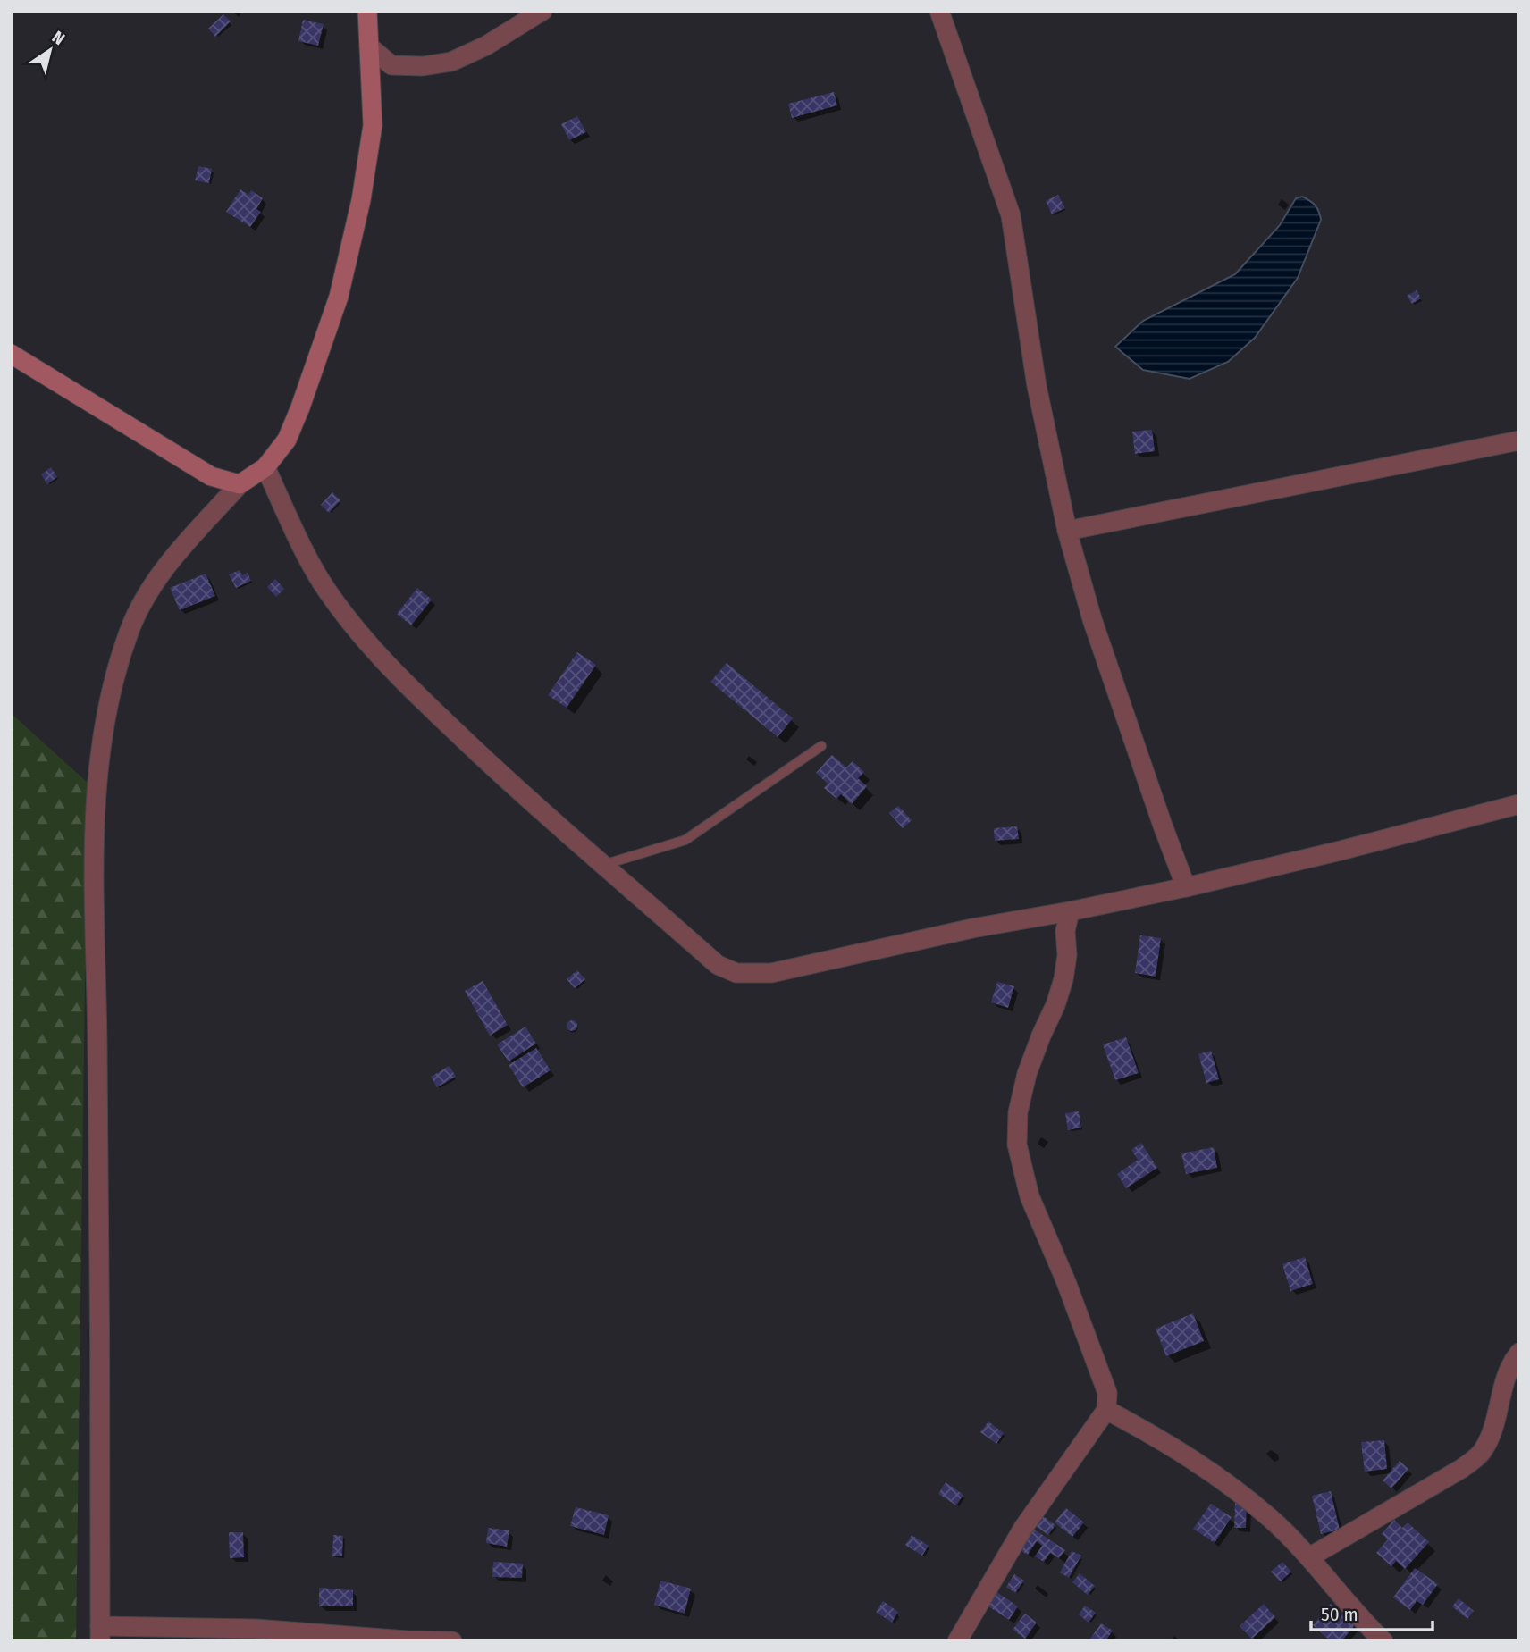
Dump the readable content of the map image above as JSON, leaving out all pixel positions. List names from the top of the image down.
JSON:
{
  "scale_bar": "50 m",
  "north": "top right"
}
